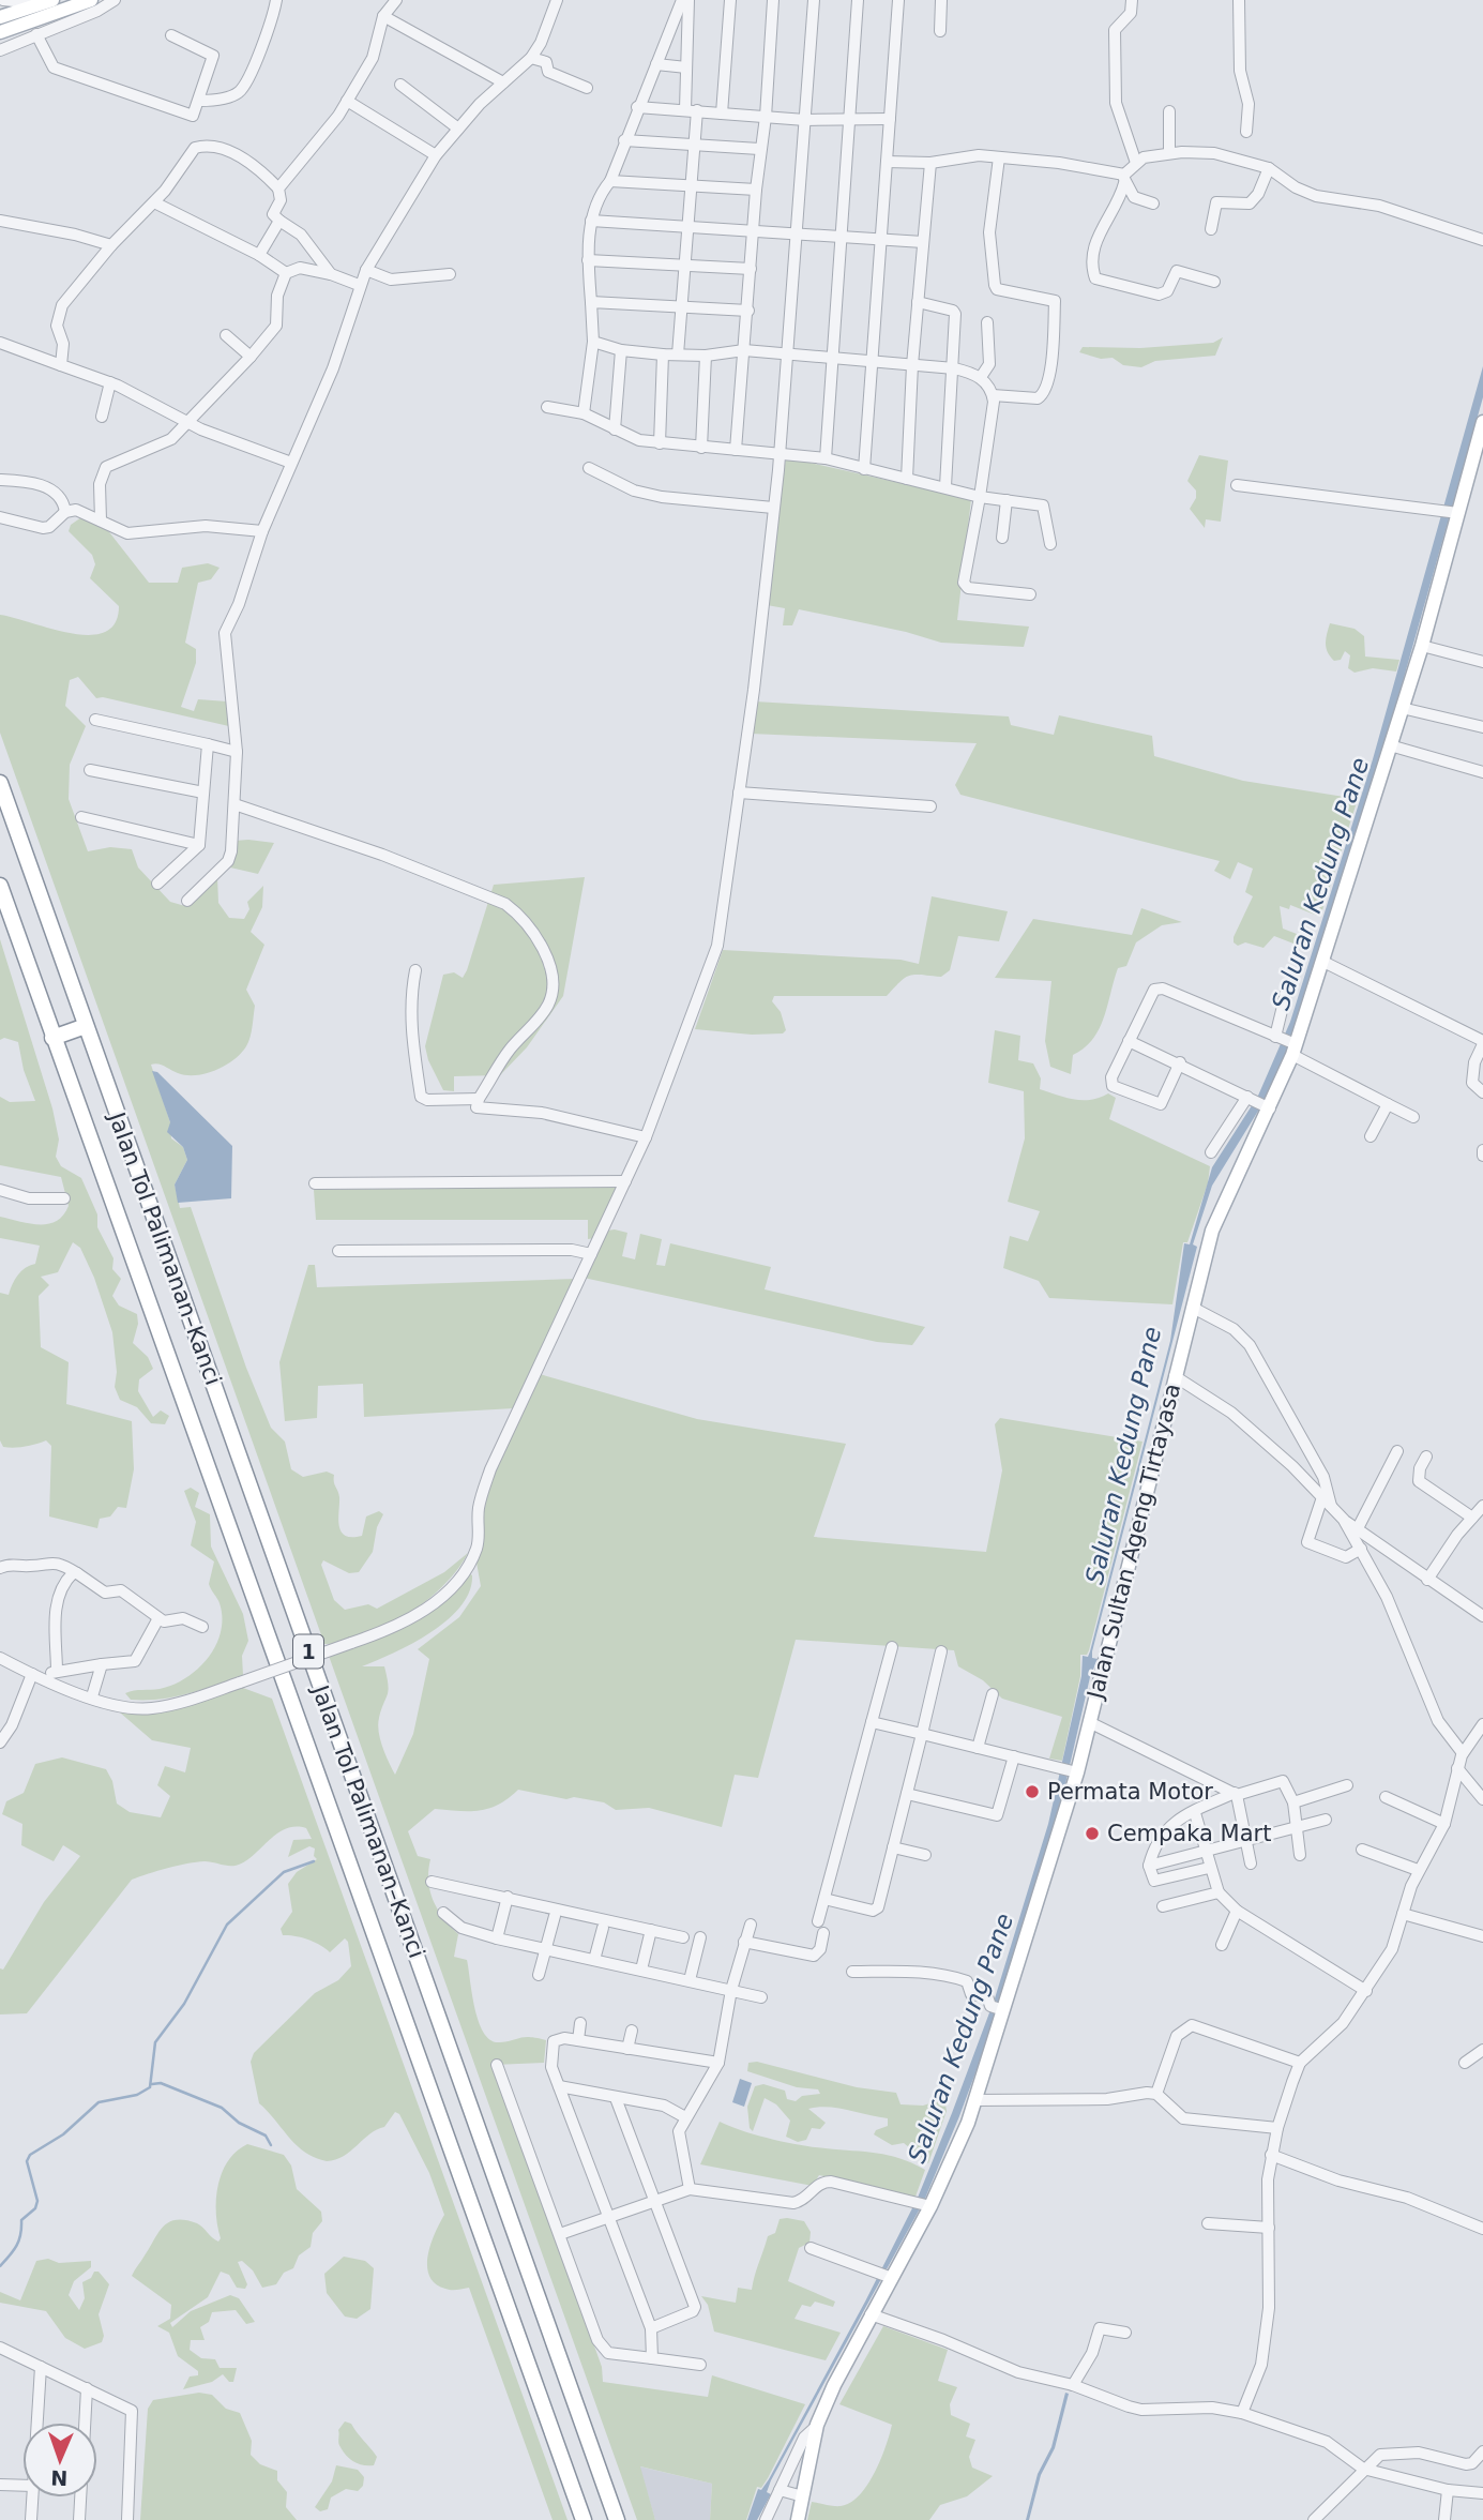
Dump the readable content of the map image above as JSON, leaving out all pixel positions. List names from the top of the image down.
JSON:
{
  "streets": {
    "highway": ["Jalan Tol Palimanan–Kanci", "1"],
    "main road": ["Jalan Sultan Ageng Tirtayasa"]
  },
  "water": ["Saluran Kedung Pane"],
  "places": ["Permata Motor", "Cempaka Mart"],
  "north": "bottom"
}
